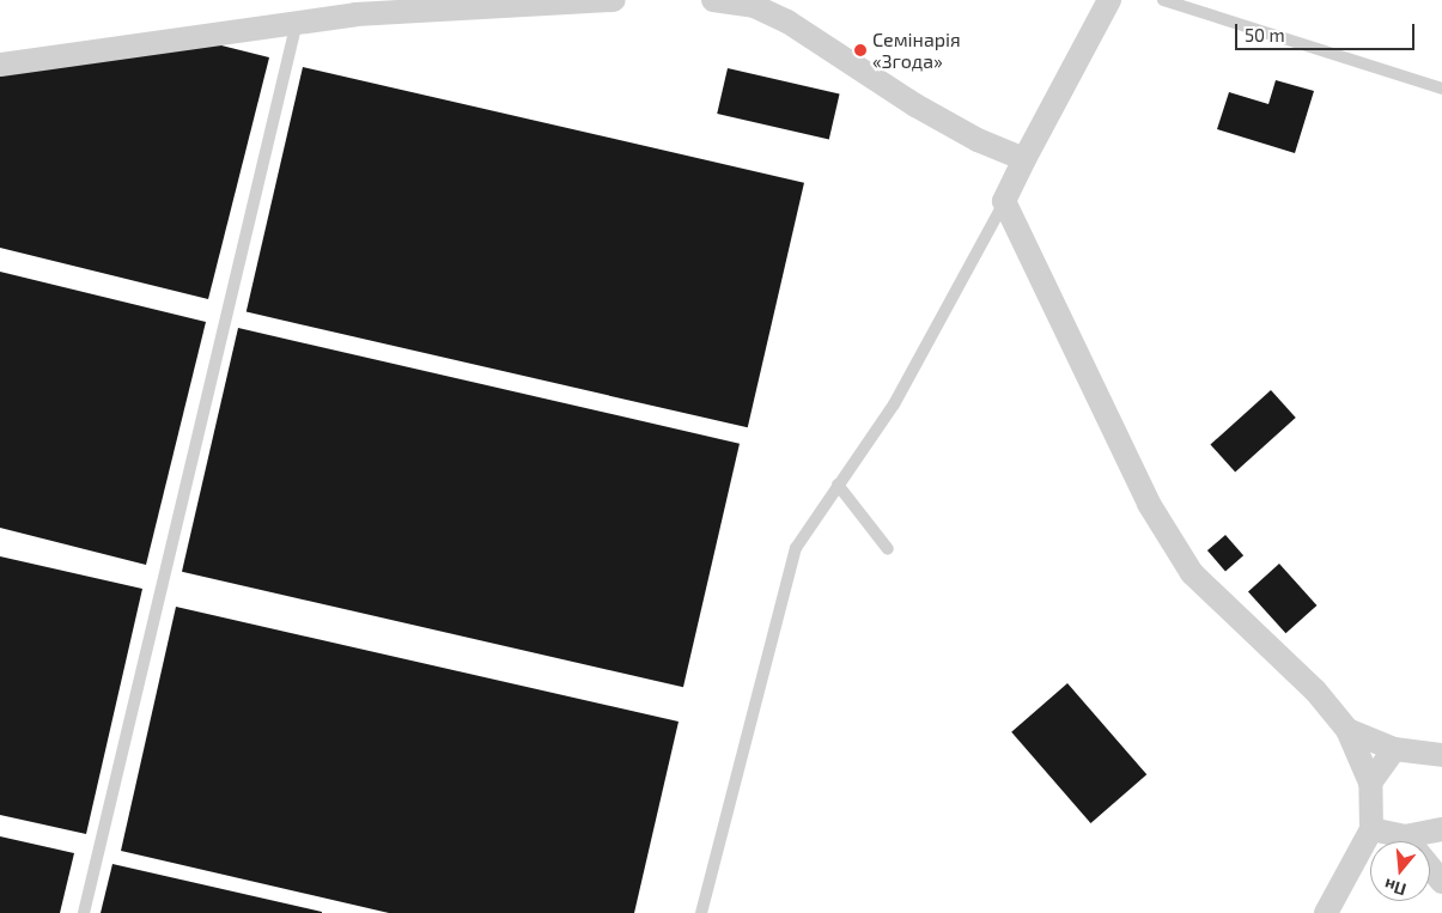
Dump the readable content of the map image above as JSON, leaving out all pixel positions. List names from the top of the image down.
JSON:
{
  "places": ["Семінарія «Згода»"],
  "scale_bar": "50 m",
  "north": "bottom"
}
